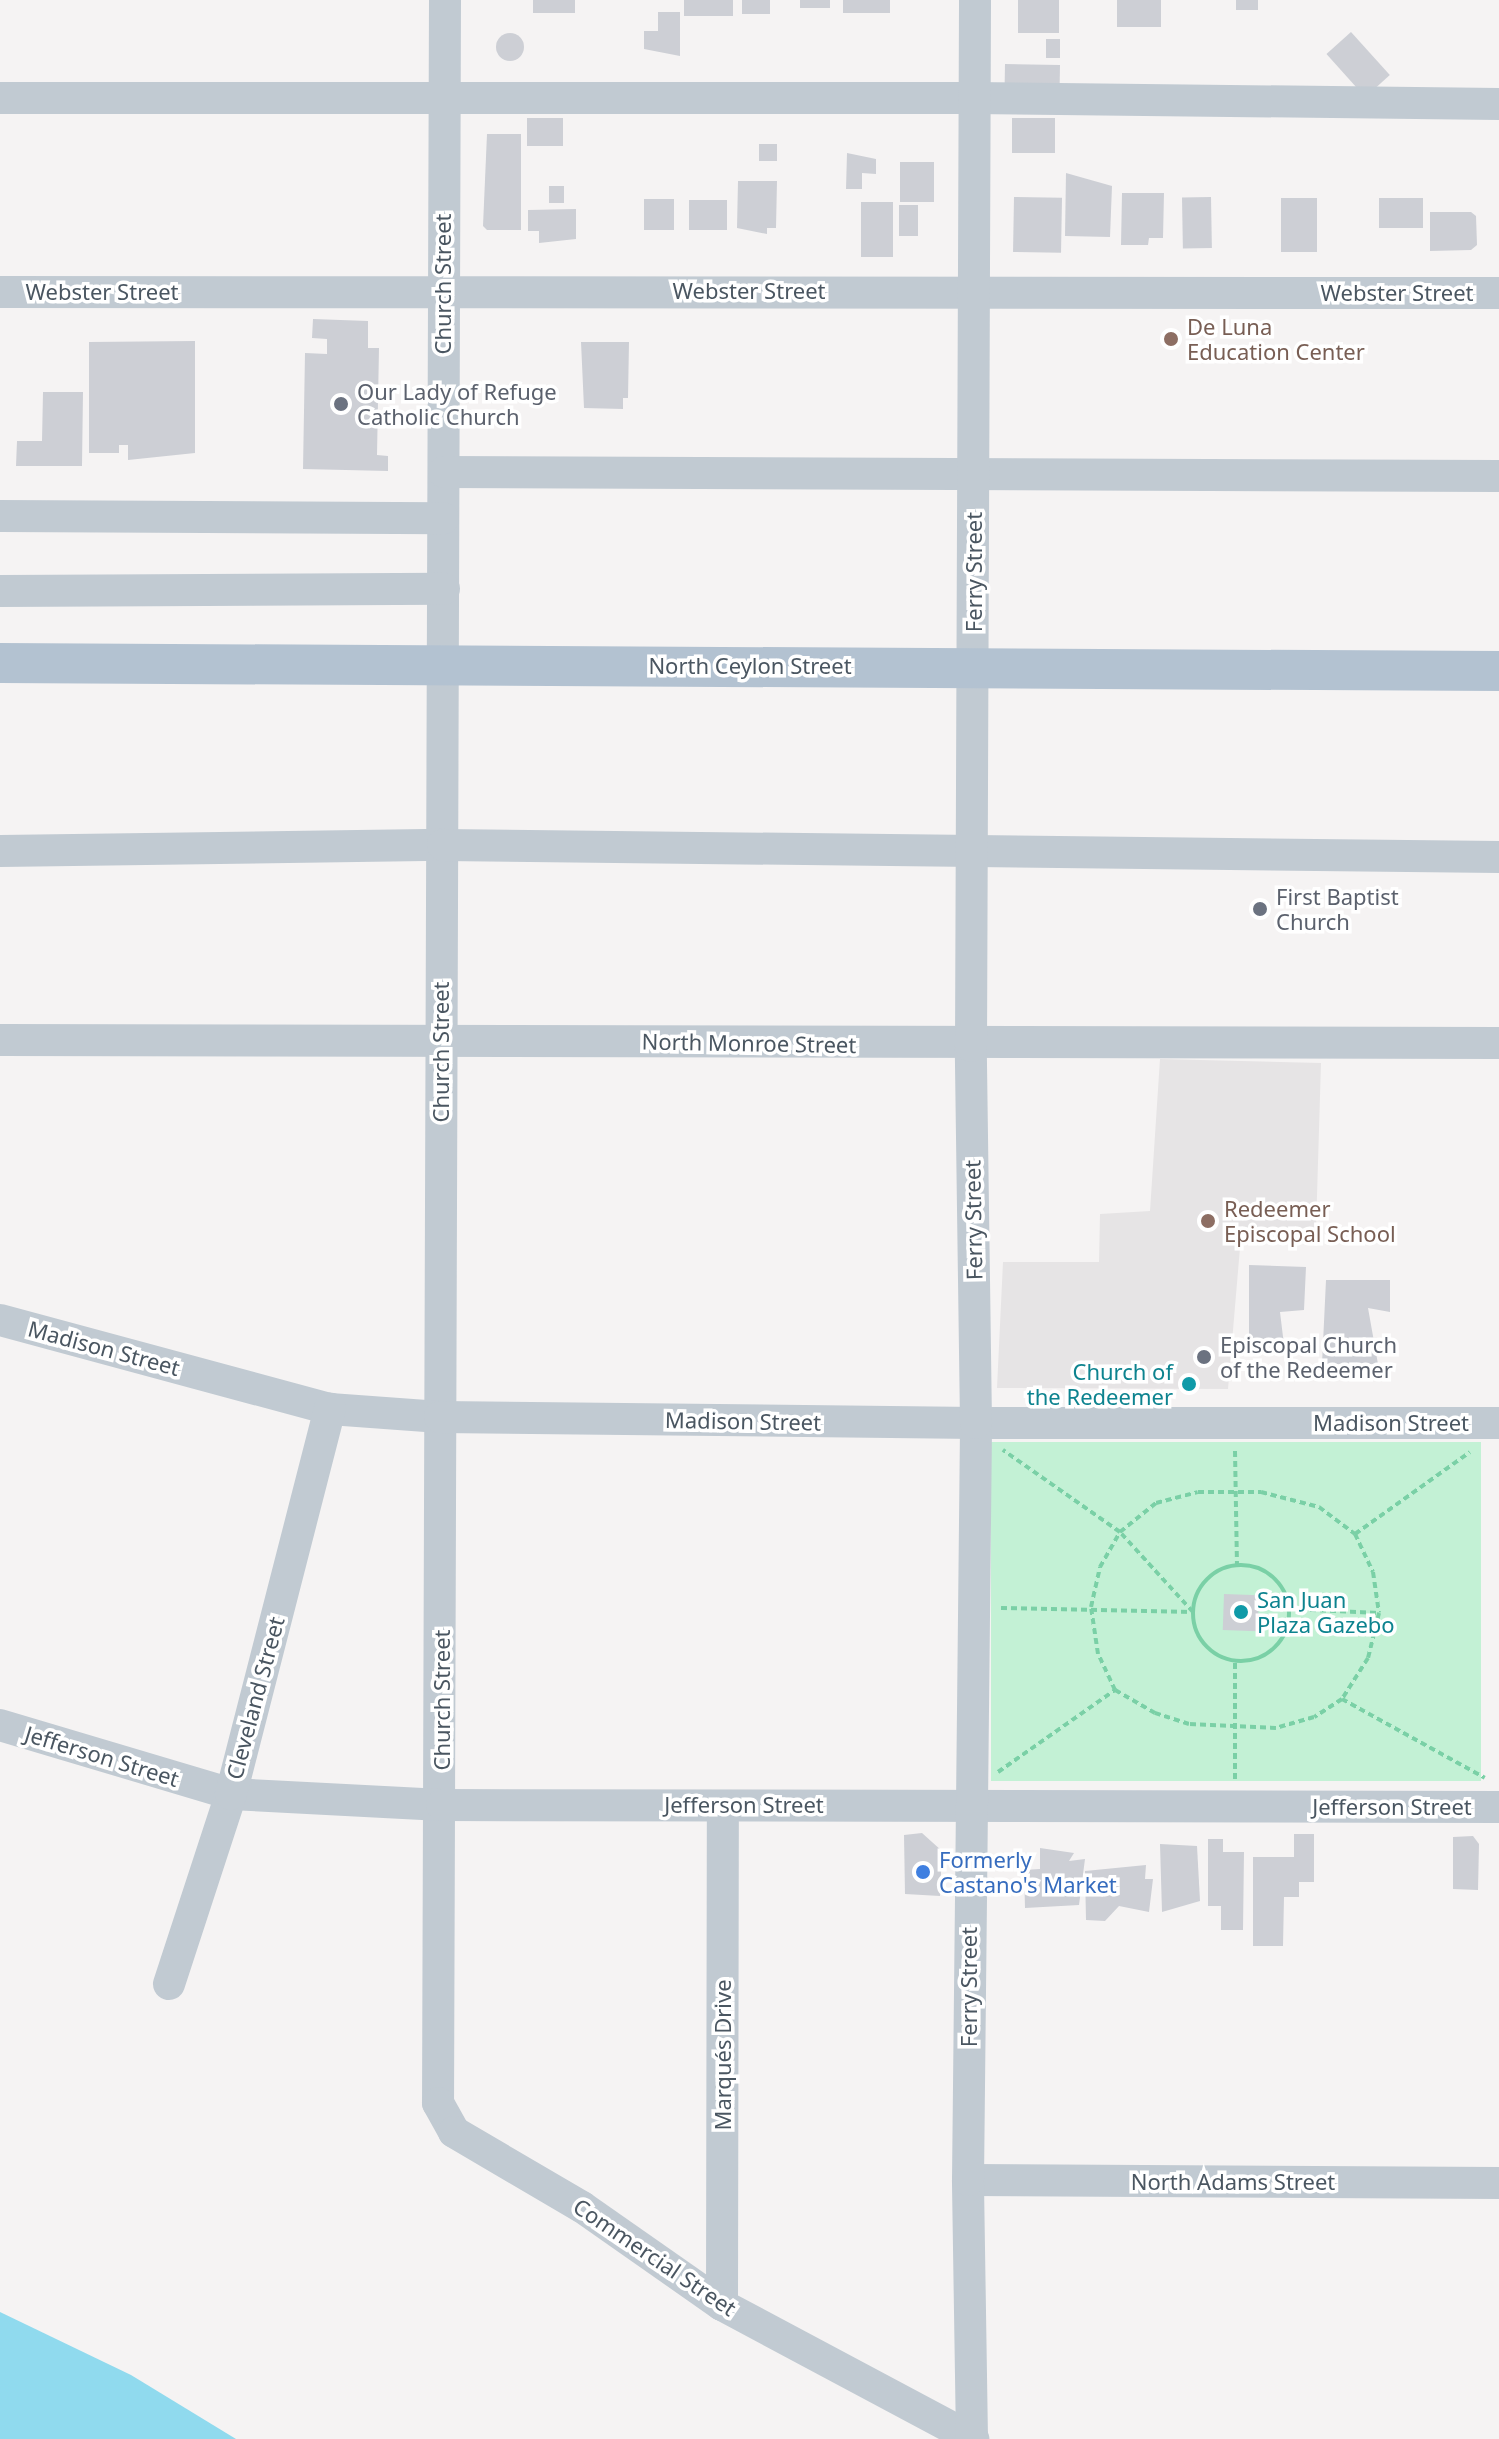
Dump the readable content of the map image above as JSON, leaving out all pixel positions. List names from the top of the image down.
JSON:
{
  "streets": {
    "main road": ["North Ceylon Street"],
    "street": [
      "Church Street",
      "Webster Street",
      "Ferry Street",
      "North Monroe Street",
      "Madison Street",
      "Cleveland Street",
      "Jefferson Street",
      "Marqués Drive",
      "North Adams Street",
      "Commercial Street"
    ]
  },
  "crossings": [
    ["Church Street", "Webster Street"],
    ["Church Street", "North Ceylon Street"],
    ["Church Street", "North Monroe Street"],
    ["Church Street", "Madison Street"],
    ["Church Street", "Jefferson Street"],
    ["Church Street", "Commercial Street"],
    ["Webster Street", "Ferry Street"],
    ["Ferry Street", "North Ceylon Street"],
    ["Ferry Street", "North Monroe Street"],
    ["Ferry Street", "Madison Street"],
    ["Ferry Street", "Jefferson Street"],
    ["Ferry Street", "North Adams Street"],
    ["Ferry Street", "Commercial Street"],
    ["Madison Street", "Cleveland Street"],
    ["Cleveland Street", "Jefferson Street"],
    ["Jefferson Street", "Marqués Drive"],
    ["Marqués Drive", "Commercial Street"]
  ],
  "places": [
    "De Luna Education Center",
    "Our Lady of Refuge Catholic Church",
    "First Baptist Church",
    "Redeemer Episcopal School",
    "Episcopal Church of the Redeemer",
    "Church of the Redeemer",
    "San Juan Plaza Gazebo",
    "Formerly Castano's Market"
  ]
}
